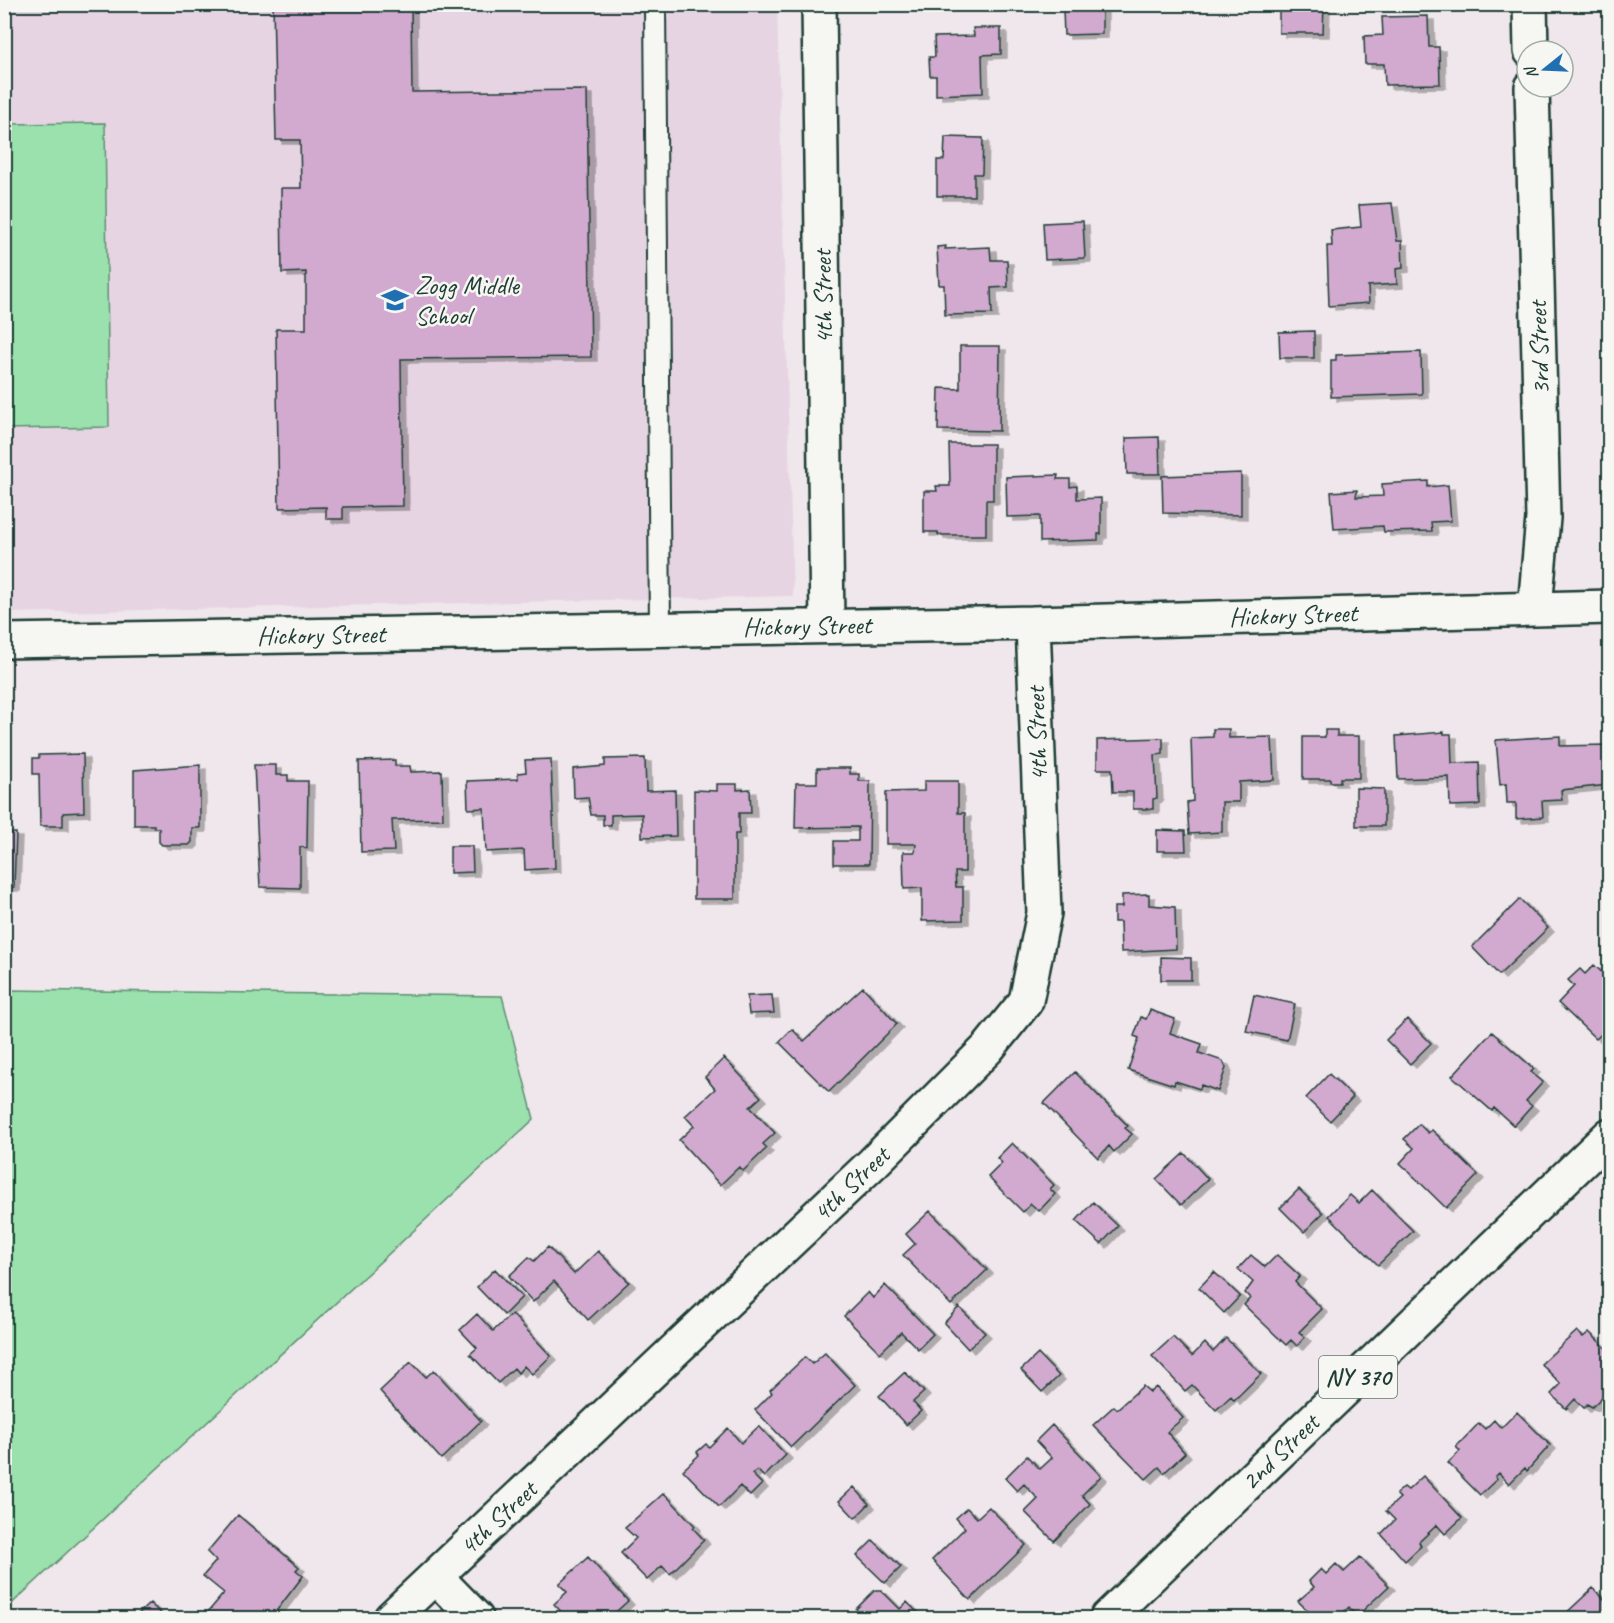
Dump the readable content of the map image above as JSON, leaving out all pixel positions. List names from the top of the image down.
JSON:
{
  "streets": {
    "street": [
      "4th Street",
      "3rd Street",
      "Hickory Street",
      "NY 370",
      "2nd Street"
    ]
  },
  "crossings": [
    ["4th Street", "Hickory Street"],
    ["3rd Street", "Hickory Street"]
  ],
  "places": {
    "school or university": ["Zogg Middle School"]
  },
  "north": "left"
}
